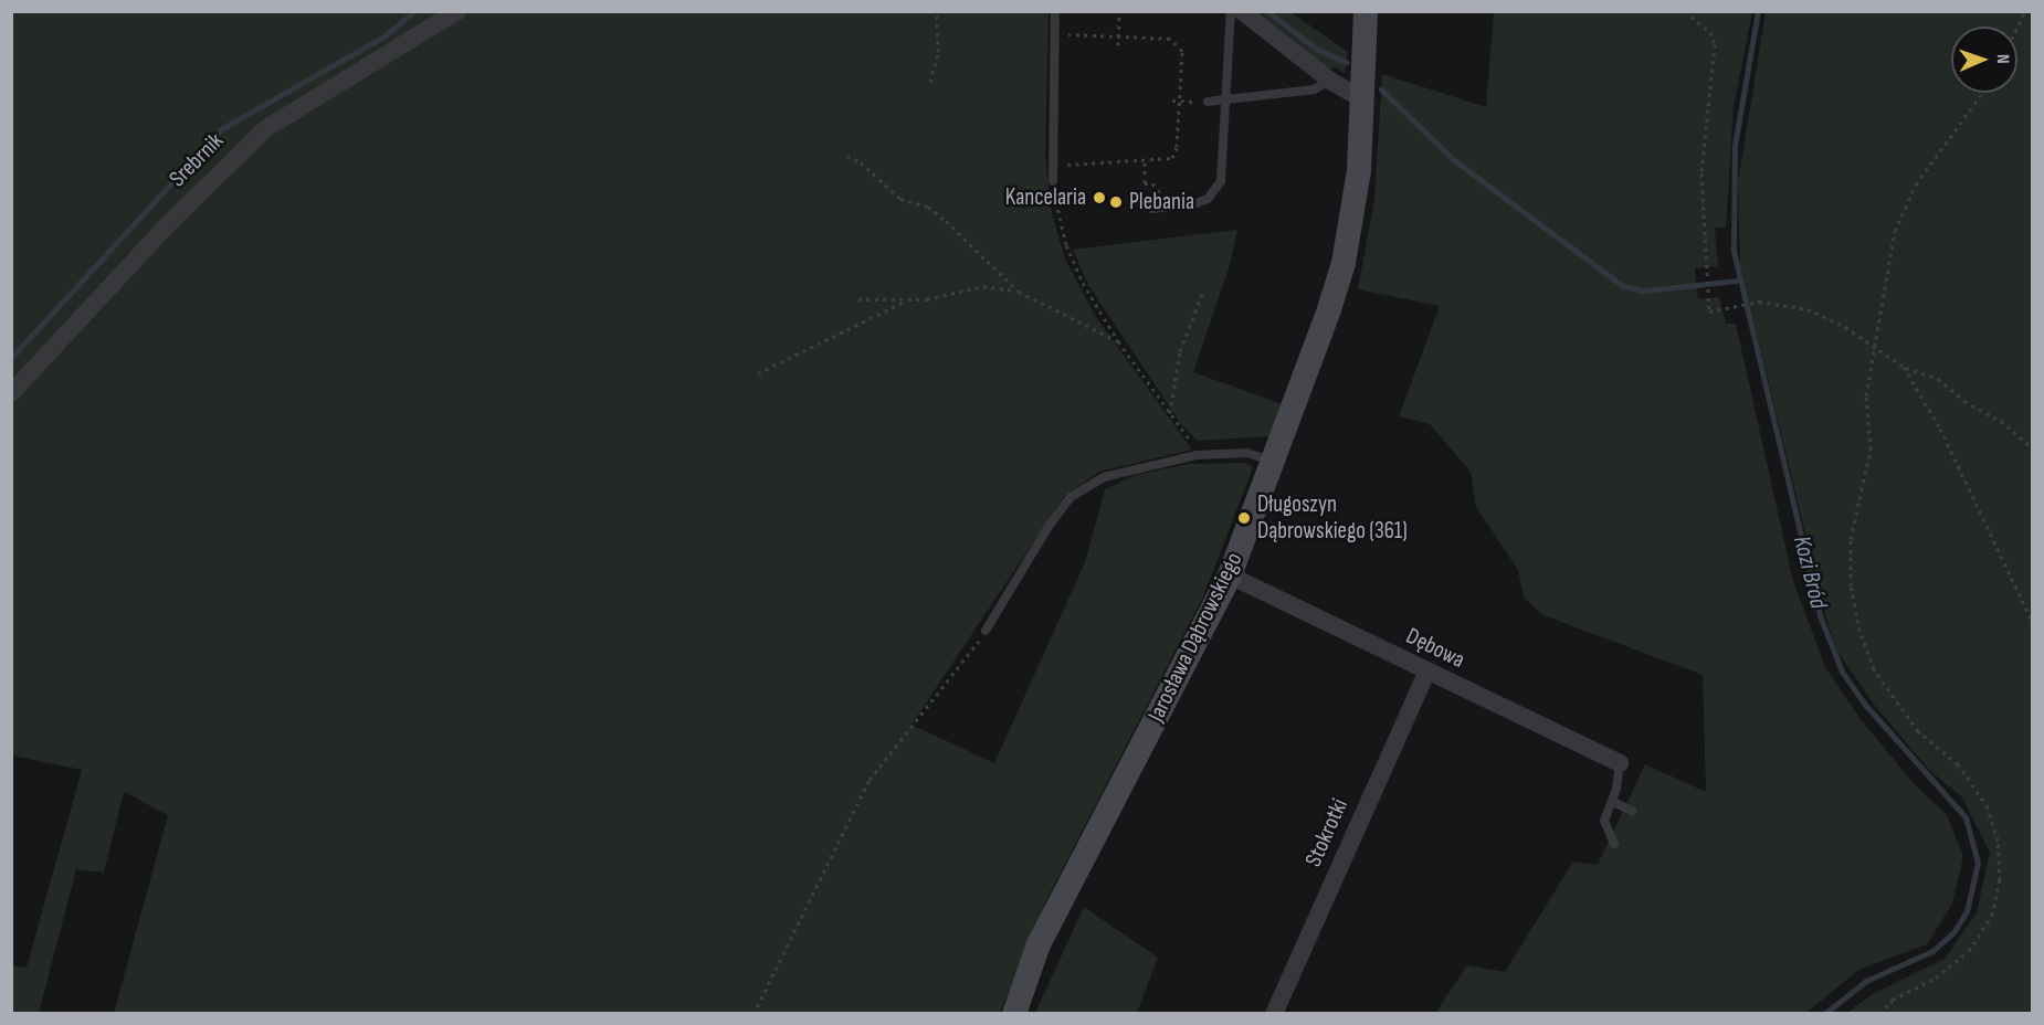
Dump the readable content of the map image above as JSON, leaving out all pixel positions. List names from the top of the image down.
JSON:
{
  "streets": {
    "street": [
      "Srebrnik",
      "Jarosława Dąbrowskiego",
      "Dębowa",
      "Stokrotki"
    ]
  },
  "crossings": [
    ["Jarosława Dąbrowskiego", "Dębowa"],
    ["Dębowa", "Stokrotki"]
  ],
  "water": ["Kozi Bród"],
  "places": ["Kancelaria", "Plebania", "Długoszyn Dąbrowskiego (361)"],
  "north": "right"
}
